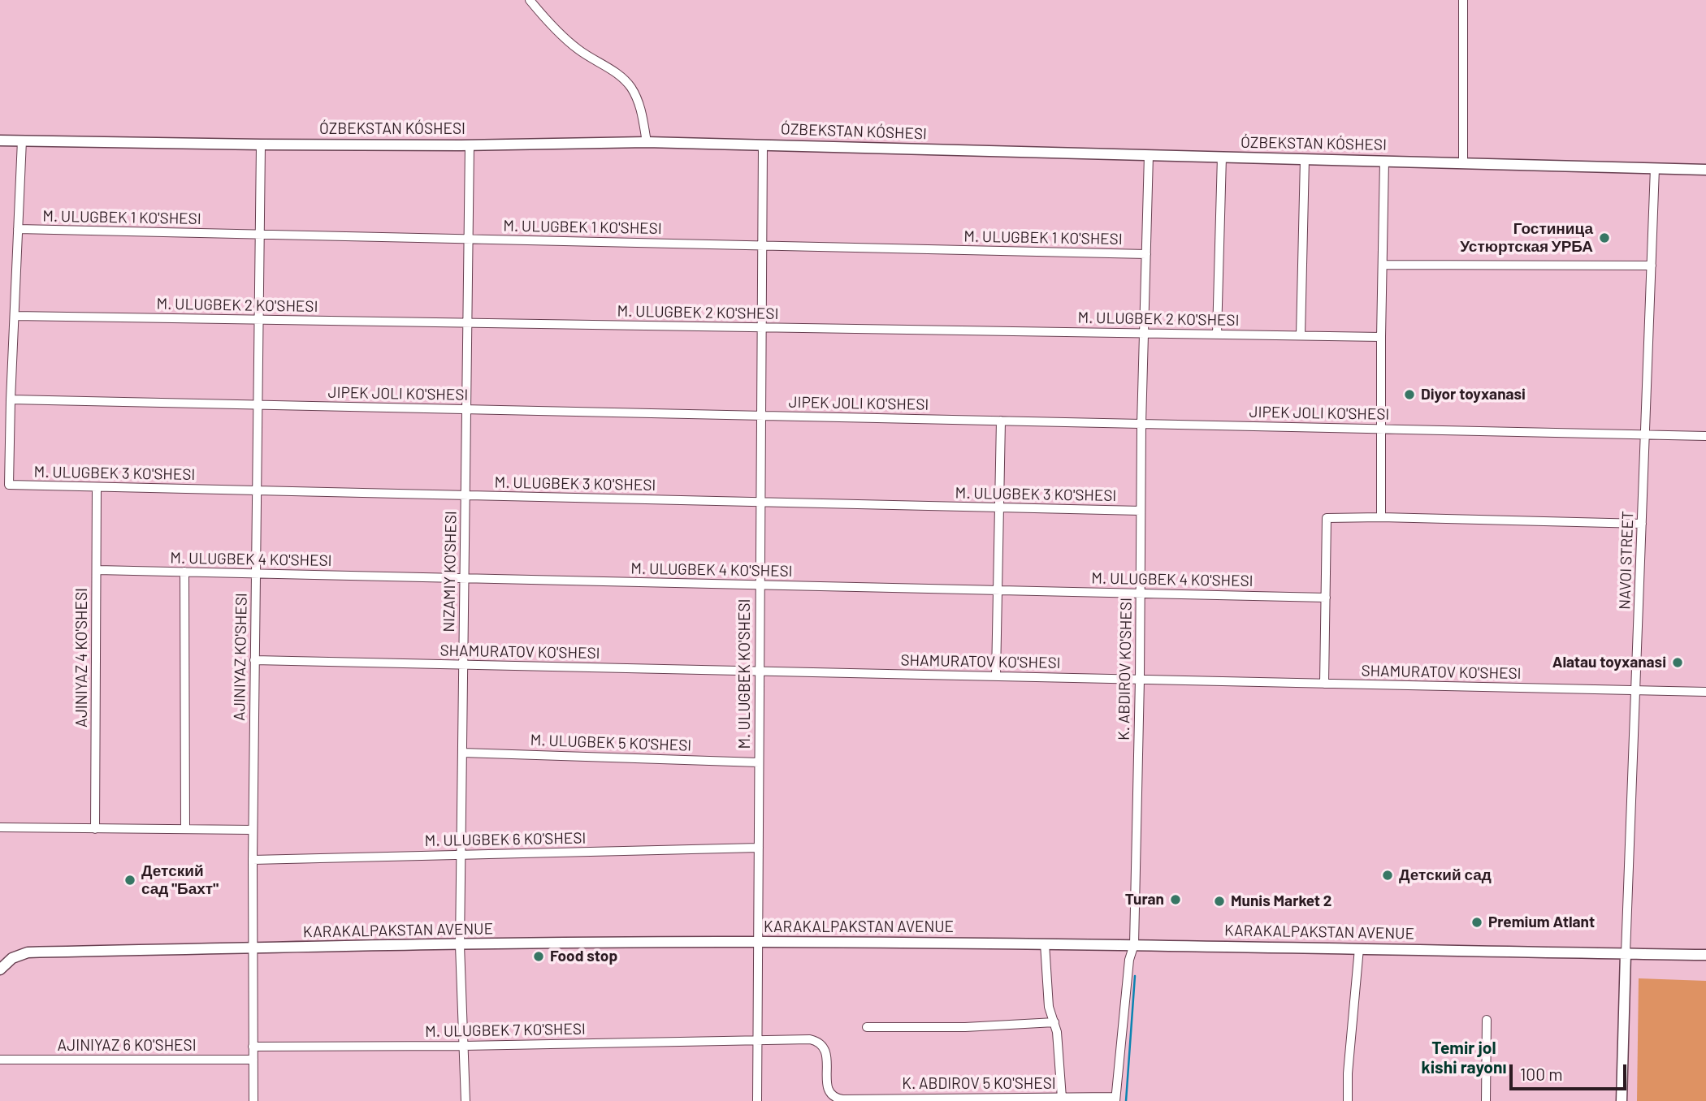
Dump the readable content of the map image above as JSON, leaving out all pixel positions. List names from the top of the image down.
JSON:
{
  "streets": {
    "street": [
      "ÓZBEKSTAN KÓSHESI",
      "M. ULUGBEK 1 KO'SHESI",
      "M. ULUGBEK 2 KO'SHESI",
      "JIPEK JOLI KO'SHESI",
      "M. ULUGBEK 3 KO'SHESI",
      "M. ULUGBEK 4 KO'SHESI",
      "NAVOI STREET",
      "NIZAMIY KO'SHESI",
      "SHAMURATOV KO'SHESI",
      "AJINIYAZ KO'SHESI",
      "AJINIYAZ 4 KO'SHESI",
      "K. ABDIROV KO'SHESI",
      "M. ULUGBEK KO'SHESI",
      "M. ULUGBEK 5 KO'SHESI",
      "M. ULUGBEK 6 KO'SHESI",
      "KARAKALPAKSTAN AVENUE",
      "M. ULUGBEK 7 KO'SHESI",
      "AJINIYAZ 6 KO'SHESI",
      "K. ABDIROV 5 KO'SHESI"
    ]
  },
  "crossings": [
    ["ÓZBEKSTAN KÓSHESI", "NAVOI STREET"],
    ["ÓZBEKSTAN KÓSHESI", "NIZAMIY KO'SHESI"],
    ["ÓZBEKSTAN KÓSHESI", "AJINIYAZ KO'SHESI"],
    ["ÓZBEKSTAN KÓSHESI", "K. ABDIROV KO'SHESI"],
    ["ÓZBEKSTAN KÓSHESI", "M. ULUGBEK KO'SHESI"],
    ["M. ULUGBEK 1 KO'SHESI", "NIZAMIY KO'SHESI"],
    ["M. ULUGBEK 1 KO'SHESI", "AJINIYAZ KO'SHESI"],
    ["M. ULUGBEK 1 KO'SHESI", "K. ABDIROV KO'SHESI"],
    ["M. ULUGBEK 1 KO'SHESI", "M. ULUGBEK KO'SHESI"],
    ["M. ULUGBEK 2 KO'SHESI", "NIZAMIY KO'SHESI"],
    ["M. ULUGBEK 2 KO'SHESI", "AJINIYAZ KO'SHESI"],
    ["M. ULUGBEK 2 KO'SHESI", "K. ABDIROV KO'SHESI"],
    ["M. ULUGBEK 2 KO'SHESI", "M. ULUGBEK KO'SHESI"],
    ["JIPEK JOLI KO'SHESI", "M. ULUGBEK 3 KO'SHESI"],
    ["JIPEK JOLI KO'SHESI", "NAVOI STREET"],
    ["JIPEK JOLI KO'SHESI", "NIZAMIY KO'SHESI"],
    ["JIPEK JOLI KO'SHESI", "AJINIYAZ KO'SHESI"],
    ["JIPEK JOLI KO'SHESI", "K. ABDIROV KO'SHESI"],
    ["JIPEK JOLI KO'SHESI", "M. ULUGBEK KO'SHESI"],
    ["M. ULUGBEK 3 KO'SHESI", "NIZAMIY KO'SHESI"],
    ["M. ULUGBEK 3 KO'SHESI", "AJINIYAZ KO'SHESI"],
    ["M. ULUGBEK 3 KO'SHESI", "AJINIYAZ 4 KO'SHESI"],
    ["M. ULUGBEK 3 KO'SHESI", "K. ABDIROV KO'SHESI"],
    ["M. ULUGBEK 3 KO'SHESI", "M. ULUGBEK KO'SHESI"],
    ["M. ULUGBEK 4 KO'SHESI", "NIZAMIY KO'SHESI"],
    ["M. ULUGBEK 4 KO'SHESI", "AJINIYAZ KO'SHESI"],
    ["M. ULUGBEK 4 KO'SHESI", "AJINIYAZ 4 KO'SHESI"],
    ["M. ULUGBEK 4 KO'SHESI", "K. ABDIROV KO'SHESI"],
    ["M. ULUGBEK 4 KO'SHESI", "M. ULUGBEK KO'SHESI"],
    ["NAVOI STREET", "SHAMURATOV KO'SHESI"],
    ["NAVOI STREET", "KARAKALPAKSTAN AVENUE"],
    ["NIZAMIY KO'SHESI", "SHAMURATOV KO'SHESI"],
    ["NIZAMIY KO'SHESI", "M. ULUGBEK 5 KO'SHESI"],
    ["NIZAMIY KO'SHESI", "M. ULUGBEK 6 KO'SHESI"],
    ["NIZAMIY KO'SHESI", "KARAKALPAKSTAN AVENUE"],
    ["NIZAMIY KO'SHESI", "M. ULUGBEK 7 KO'SHESI"],
    ["SHAMURATOV KO'SHESI", "AJINIYAZ KO'SHESI"],
    ["SHAMURATOV KO'SHESI", "K. ABDIROV KO'SHESI"],
    ["SHAMURATOV KO'SHESI", "M. ULUGBEK KO'SHESI"],
    ["AJINIYAZ KO'SHESI", "M. ULUGBEK 6 KO'SHESI"],
    ["AJINIYAZ KO'SHESI", "KARAKALPAKSTAN AVENUE"],
    ["AJINIYAZ KO'SHESI", "M. ULUGBEK 7 KO'SHESI"],
    ["AJINIYAZ KO'SHESI", "AJINIYAZ 6 KO'SHESI"],
    ["K. ABDIROV KO'SHESI", "KARAKALPAKSTAN AVENUE"],
    ["K. ABDIROV KO'SHESI", "K. ABDIROV 5 KO'SHESI"],
    ["M. ULUGBEK KO'SHESI", "M. ULUGBEK 5 KO'SHESI"],
    ["M. ULUGBEK KO'SHESI", "M. ULUGBEK 6 KO'SHESI"],
    ["M. ULUGBEK KO'SHESI", "KARAKALPAKSTAN AVENUE"],
    ["M. ULUGBEK KO'SHESI", "M. ULUGBEK 7 KO'SHESI"],
    ["M. ULUGBEK 7 KO'SHESI", "K. ABDIROV 5 KO'SHESI"]
  ],
  "districts": ["Temir jol kishi rayonı"],
  "places": [
    "Гостиница Устюртская УРБА",
    "Diyor toyxanasi",
    "Alatau toyxanasi",
    "Детский сад",
    "Детский сад \"Бахт\"",
    "Turan",
    "Munis Market 2",
    "Premium Atlant",
    "Food stop"
  ],
  "scale_bar": "100 m"
}
